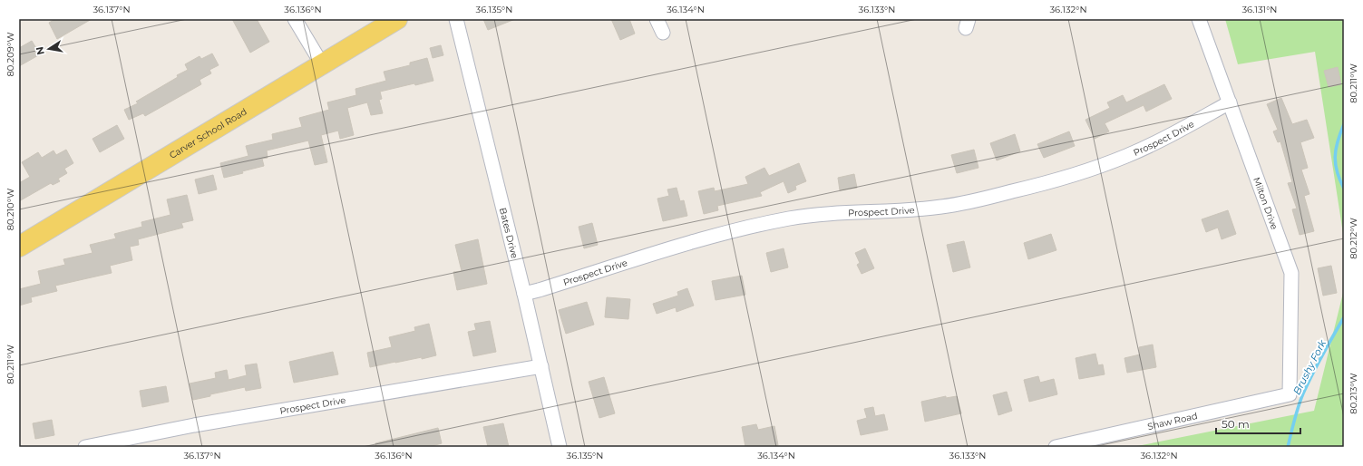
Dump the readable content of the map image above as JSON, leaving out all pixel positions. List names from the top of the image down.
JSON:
{
  "streets": {
    "main road": ["Carver School Road"],
    "street": [
      "Prospect Drive",
      "Milton Drive",
      "Bates Drive",
      "Shaw Road"
    ]
  },
  "crossings": [
    ["Prospect Drive", "Milton Drive"],
    ["Prospect Drive", "Bates Drive"],
    ["Milton Drive", "Shaw Road"]
  ],
  "water": ["Brushy Fork"],
  "scale_bar": "50 m",
  "north": "left",
  "coordinates": [
    "36.137°N",
    "36.136°N",
    "36.135°N",
    "36.134°N",
    "36.133°N",
    "36.132°N",
    "36.131°N",
    "80.209°W",
    "80.211°W",
    "80.210°W",
    "80.212°W",
    "80.213°W"
  ]
}
